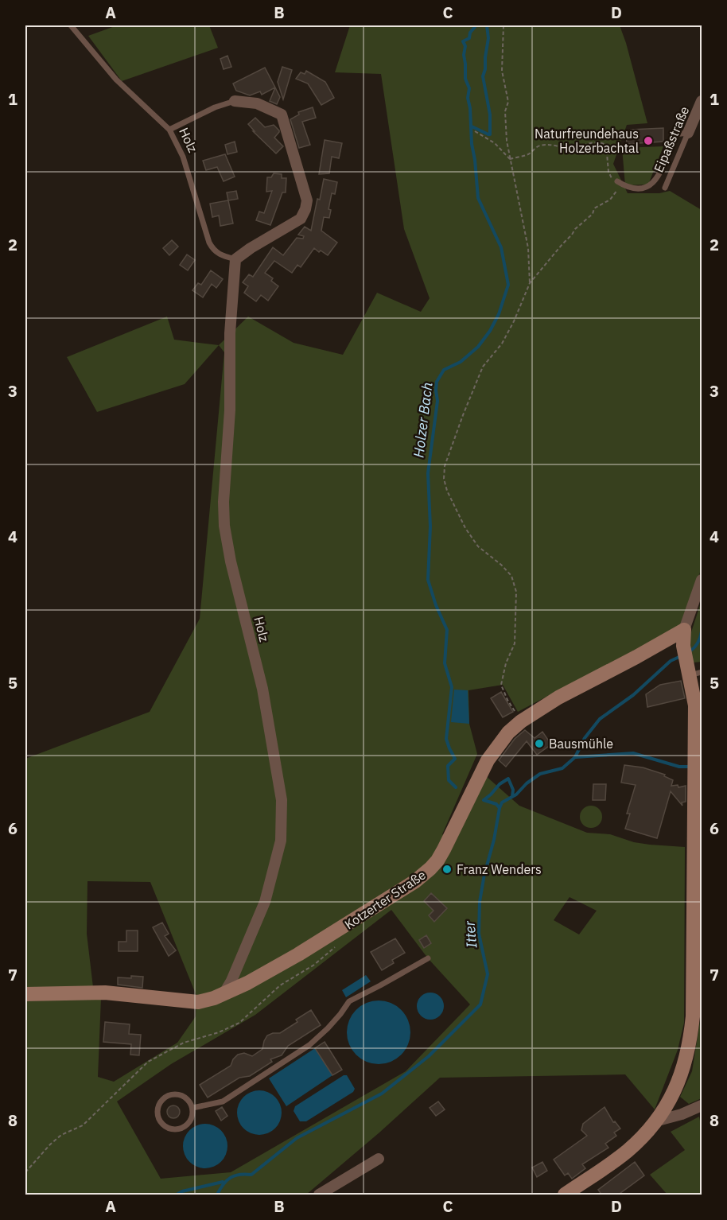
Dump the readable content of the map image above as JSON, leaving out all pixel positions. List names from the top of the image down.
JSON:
{
  "streets": {
    "street": ["Eipaßstraße", "Holz", "Kotzerter Straße"]
  },
  "crossings": [
    ["Holz", "Kotzerter Straße"]
  ],
  "water": ["Holzer Bach", "Itter"],
  "places": ["Naturfreundehaus Holzerbachtal", "Bausmühle", "Franz Wenders"],
  "grid": {
    "columns": [
      "A",
      "B",
      "C",
      "D"
    ],
    "rows": [
      "1",
      "2",
      "3",
      "4",
      "5",
      "6",
      "7",
      "8"
    ]
  }
}
